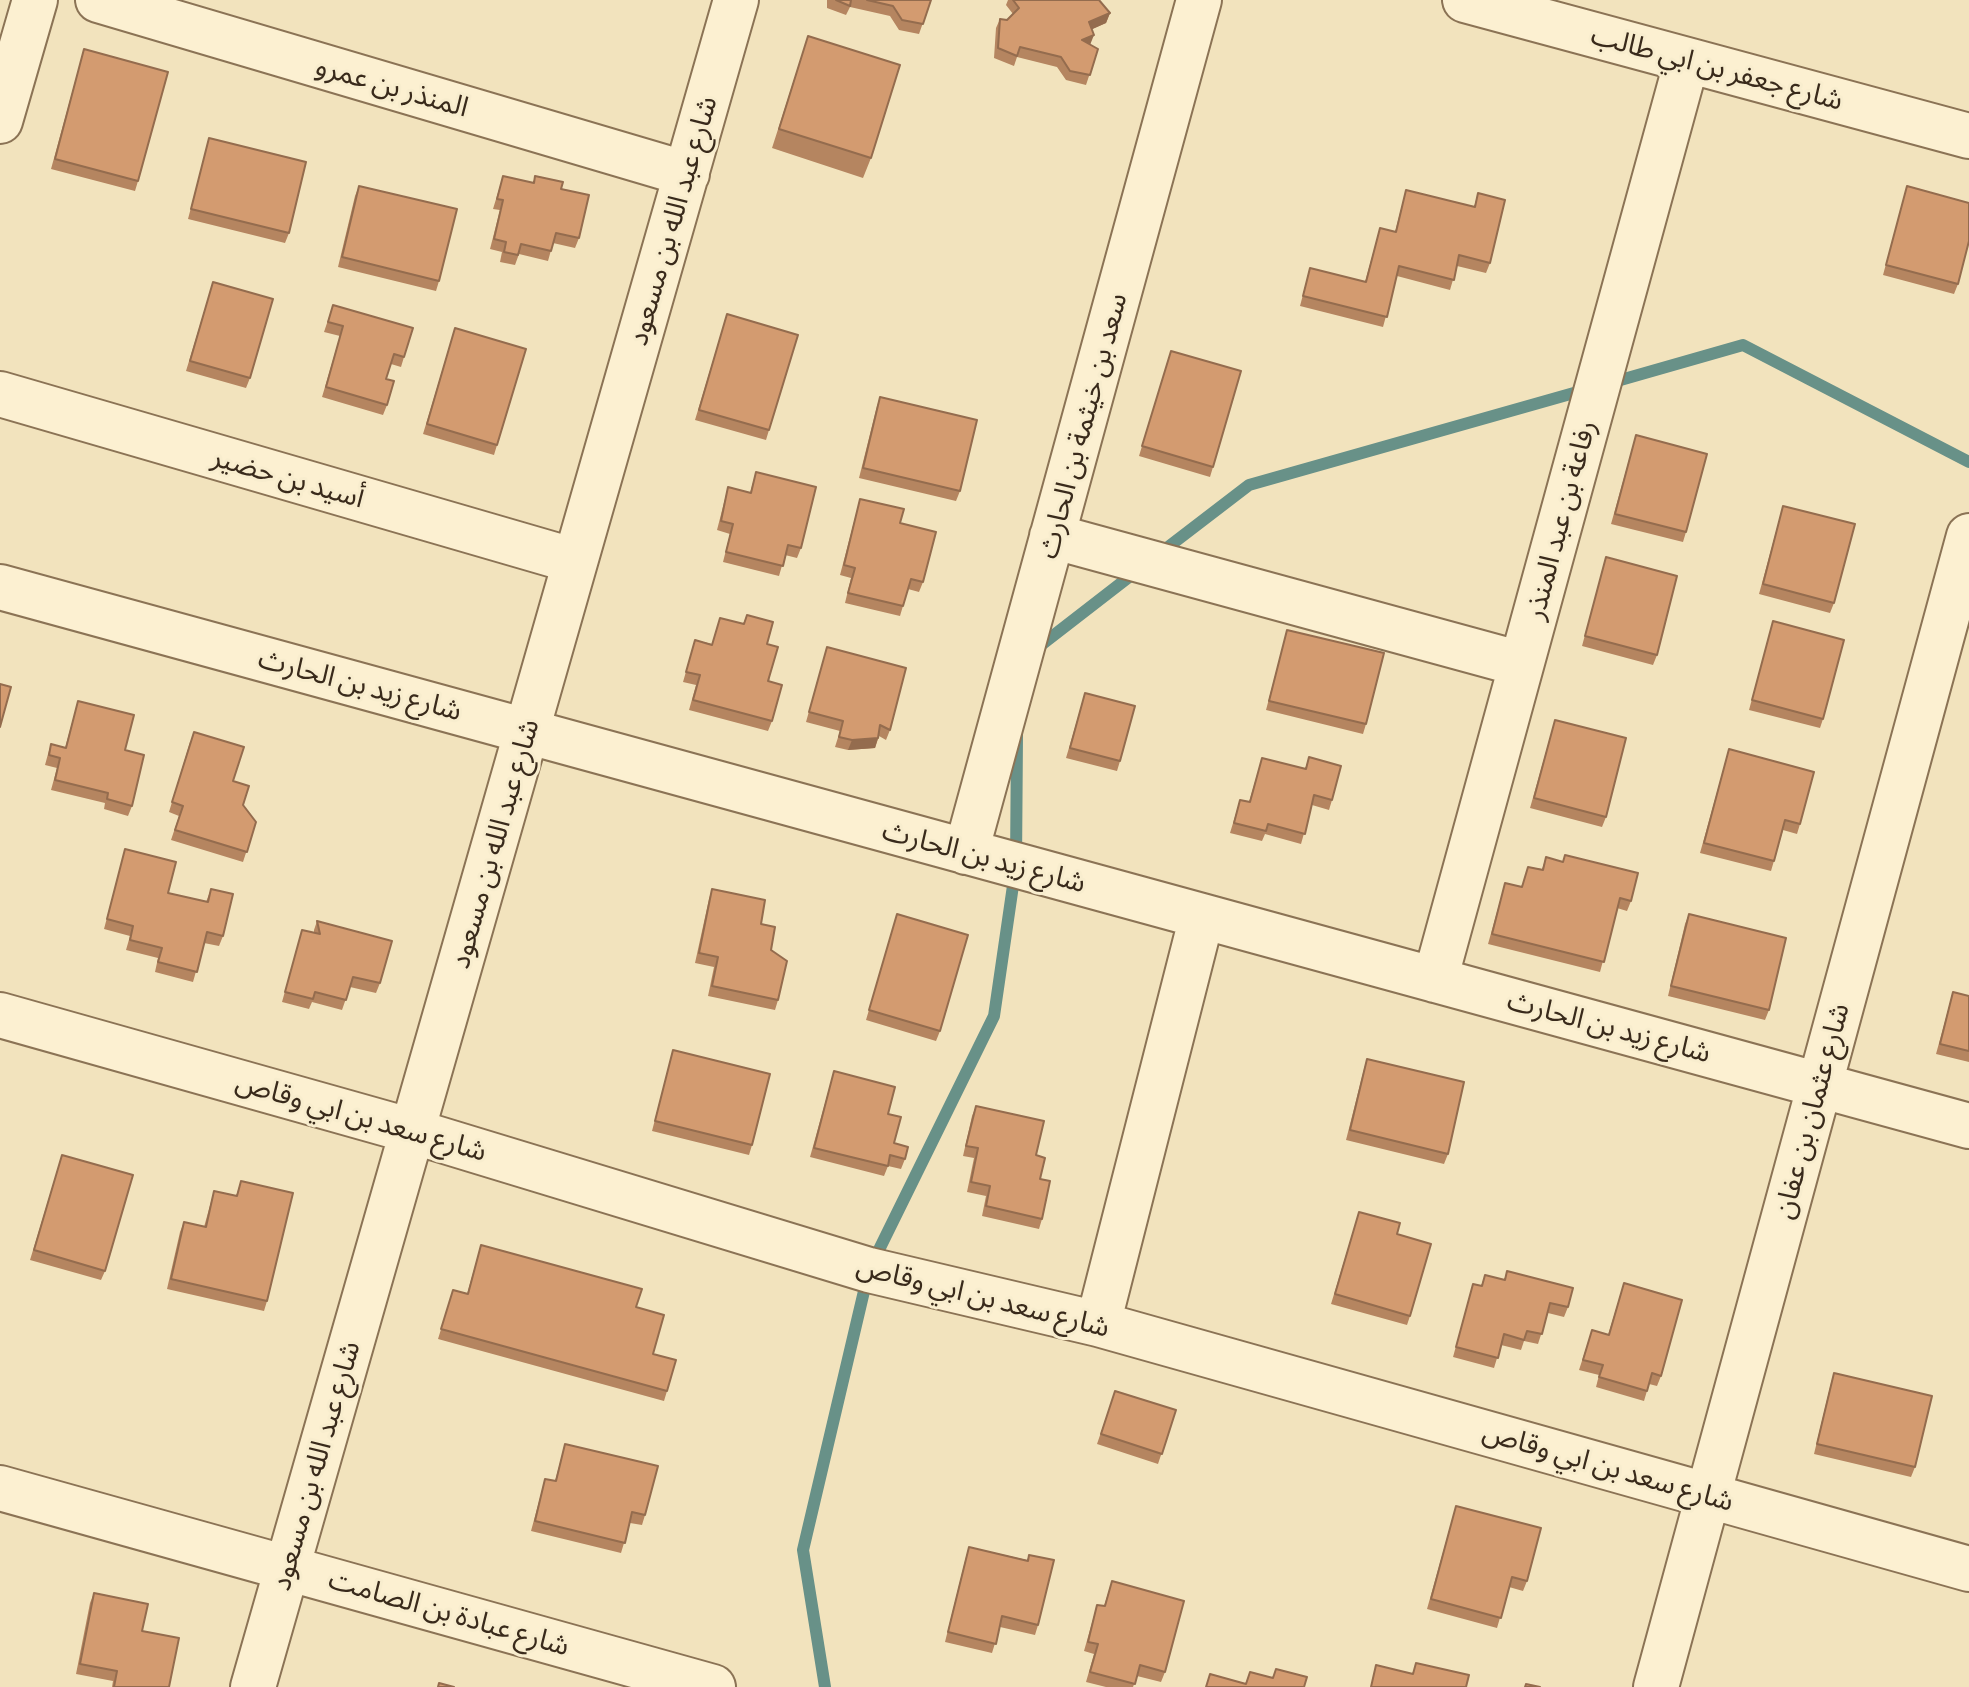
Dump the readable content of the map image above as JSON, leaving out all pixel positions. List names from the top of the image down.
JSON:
{
  "streets": {
    "street": [
      "شارع جعفر بن ابي طالب",
      "المنذر بن عمرو",
      "شارع عبد الله بن مسعود",
      "سعد بن خيثمة بن الحارث",
      "أسيد بن حضير",
      "رفاعة بن عبد المنذر",
      "شارع زيد بن الحارث",
      "شارع عثمان بن عفان",
      "شارع سعد بن ابي وقاص",
      "شارع عبادة بن الصامت"
    ]
  },
  "crossings": [
    ["شارع جعفر بن ابي طالب", "رفاعة بن عبد المنذر"],
    ["المنذر بن عمرو", "شارع عبد الله بن مسعود"],
    ["شارع عبد الله بن مسعود", "أسيد بن حضير"],
    ["شارع عبد الله بن مسعود", "شارع زيد بن الحارث"],
    ["شارع عبد الله بن مسعود", "شارع سعد بن ابي وقاص"],
    ["شارع عبد الله بن مسعود", "شارع عبادة بن الصامت"],
    ["سعد بن خيثمة بن الحارث", "شارع زيد بن الحارث"],
    ["رفاعة بن عبد المنذر", "شارع زيد بن الحارث"],
    ["شارع زيد بن الحارث", "شارع عثمان بن عفان"],
    ["شارع عثمان بن عفان", "شارع سعد بن ابي وقاص"]
  ]
}
